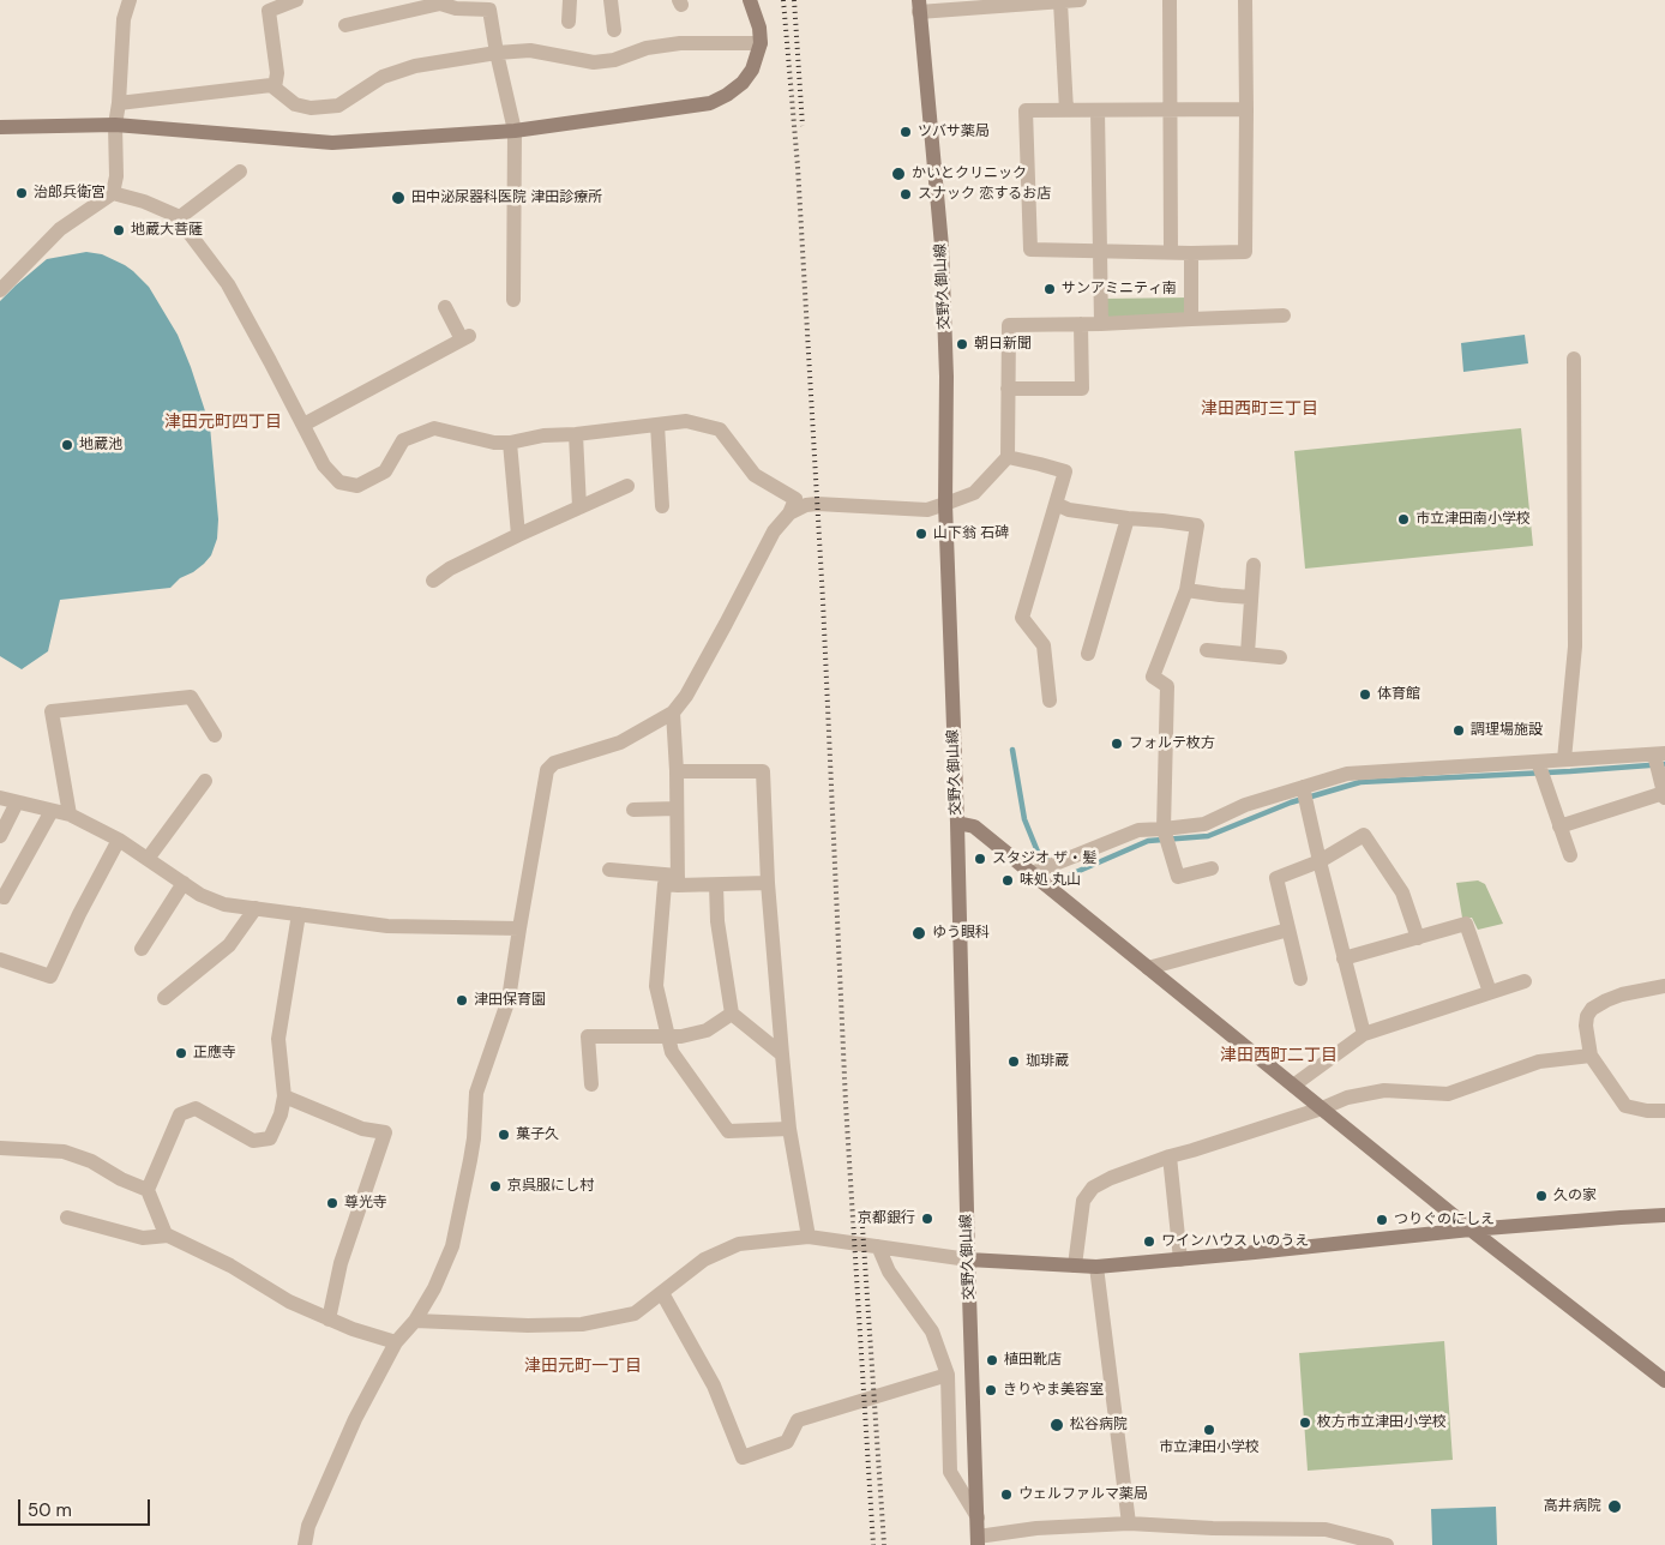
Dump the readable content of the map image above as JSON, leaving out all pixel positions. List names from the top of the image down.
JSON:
{
  "streets": {
    "street": ["交野久御山線"]
  },
  "districts": [
    "津田西町三丁目",
    "津田元町四丁目",
    "津田西町二丁目",
    "津田元町一丁目"
  ],
  "places": [
    "ツバサ薬局",
    "かいとクリニック",
    "治郎兵衛宮",
    "スナック 恋するお店",
    "田中泌尿器科医院 津田診療所",
    "地蔵大菩薩",
    "サンアミニティ南",
    "朝日新聞",
    "地蔵池",
    "市立津田南小学校",
    "山下翁 石碑",
    "体育館",
    "調理場施設",
    "フォルテ枚方",
    "スタジオ ザ・髪",
    "味処 丸山",
    "ゆう眼科",
    "津田保育園",
    "正應寺",
    "珈琲蔵",
    "菓子久",
    "京呉服にし村",
    "久の家",
    "尊光寺",
    "京都銀行",
    "つりぐのにしえ",
    "ワインハウス いのうえ",
    "植田靴店",
    "きりやま美容室",
    "枚方市立津田小学校",
    "松谷病院",
    "市立津田小学校",
    "ウェルファルマ薬局",
    "高井病院"
  ],
  "scale_bar": "50 m"
}
